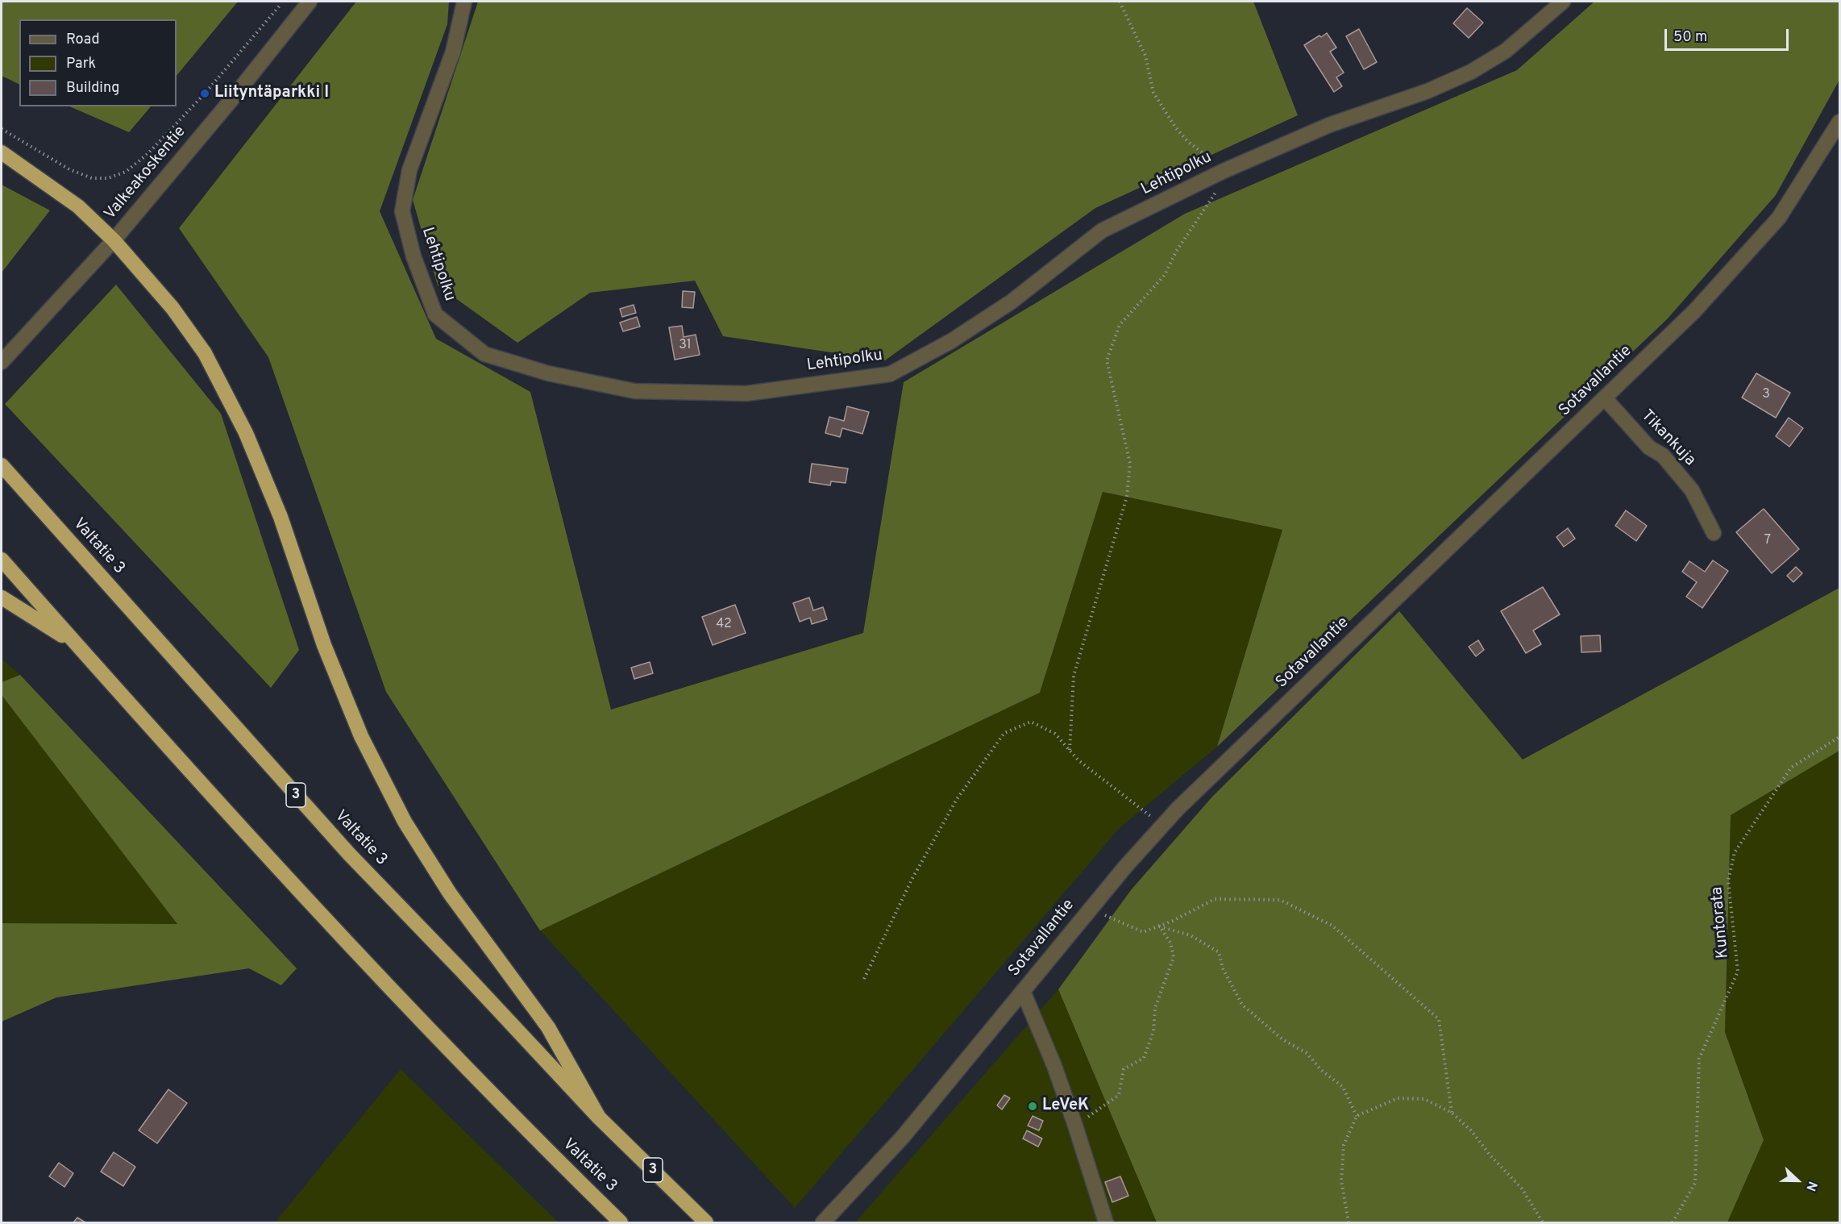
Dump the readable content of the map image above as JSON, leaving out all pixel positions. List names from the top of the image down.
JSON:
{
  "streets": {
    "highway": ["Valtatie 3", "3"],
    "street": [
      "Valkeakoskentie",
      "Lehtipolku",
      "Sotavallantie",
      "Tikankuja"
    ],
    "path": ["Kuntorata"]
  },
  "crossings": [
    ["Sotavallantie", "Tikankuja"]
  ],
  "places": ["Liityntäparkki I", "LeVeK"],
  "house_numbers": [
    "31",
    "3",
    "7",
    "42"
  ],
  "legend": ["Road", "Park", "Building"],
  "scale_bar": "50 m",
  "north": "right"
}
